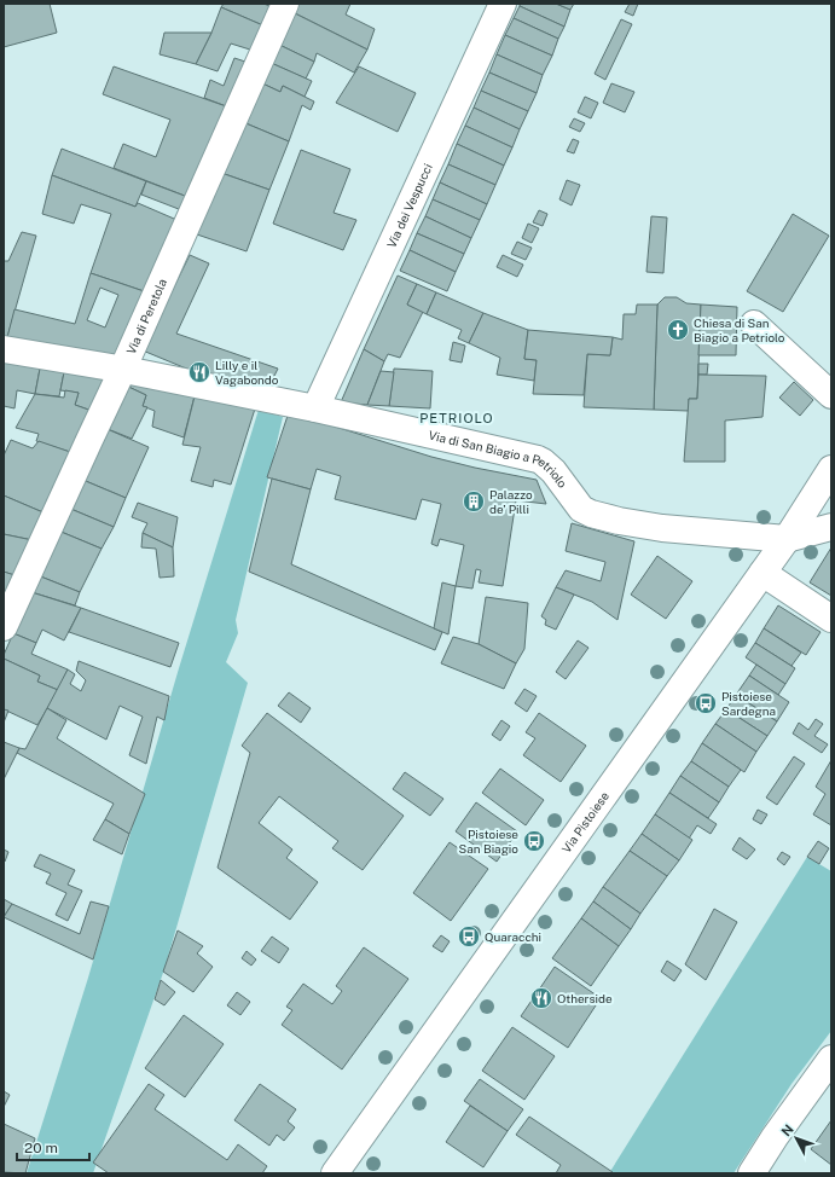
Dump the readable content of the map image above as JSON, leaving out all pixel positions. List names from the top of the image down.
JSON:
{
  "streets": {
    "street": [
      "Via dei Vespucci",
      "Via di Peretola",
      "Via di San Biagio a Petriolo",
      "Via Pistoiese"
    ]
  },
  "crossings": [
    ["Via dei Vespucci", "Via di San Biagio a Petriolo"],
    ["Via di Peretola", "Via di San Biagio a Petriolo"],
    ["Via di San Biagio a Petriolo", "Via Pistoiese"]
  ],
  "districts": ["PETRIOLO"],
  "places": {
    "church": ["Chiesa di San Biagio a Petriolo"],
    "restaurant": ["Lilly e il Vagabondo", "Otherside"],
    "building": ["Palazzo de’ Pilli"],
    "bus stop": ["Pistoiese Sardegna", "Pistoiese San Biagio", "Quaracchi"]
  },
  "scale_bar": "20 m",
  "north": "top left"
}
